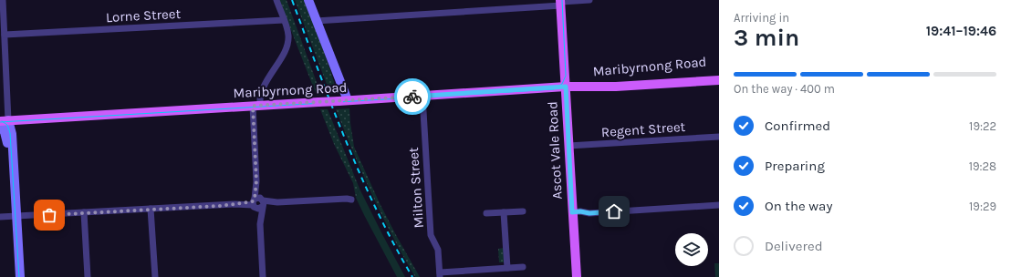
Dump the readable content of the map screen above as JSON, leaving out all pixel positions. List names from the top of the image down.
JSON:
{
  "streets": {
    "main road": ["Maribyrnong Road", "Ascot Vale Road"],
    "street": ["Lorne Street", "Regent Street", "Milton Street"]
  },
  "crossings": [
    ["Maribyrnong Road", "Ascot Vale Road"],
    ["Maribyrnong Road", "Milton Street"],
    ["Regent Street", "Ascot Vale Road"]
  ],
  "page": {
    "heading": ["3 min", "Arriving in", "19:41–19:46"],
    "bar": "On the way · 400 m",
    "list": [
      ["Confirmed", "19:22"],
      ["Preparing", "19:28"],
      ["On the way", "19:29"],
      "Delivered"
    ]
  }
}
